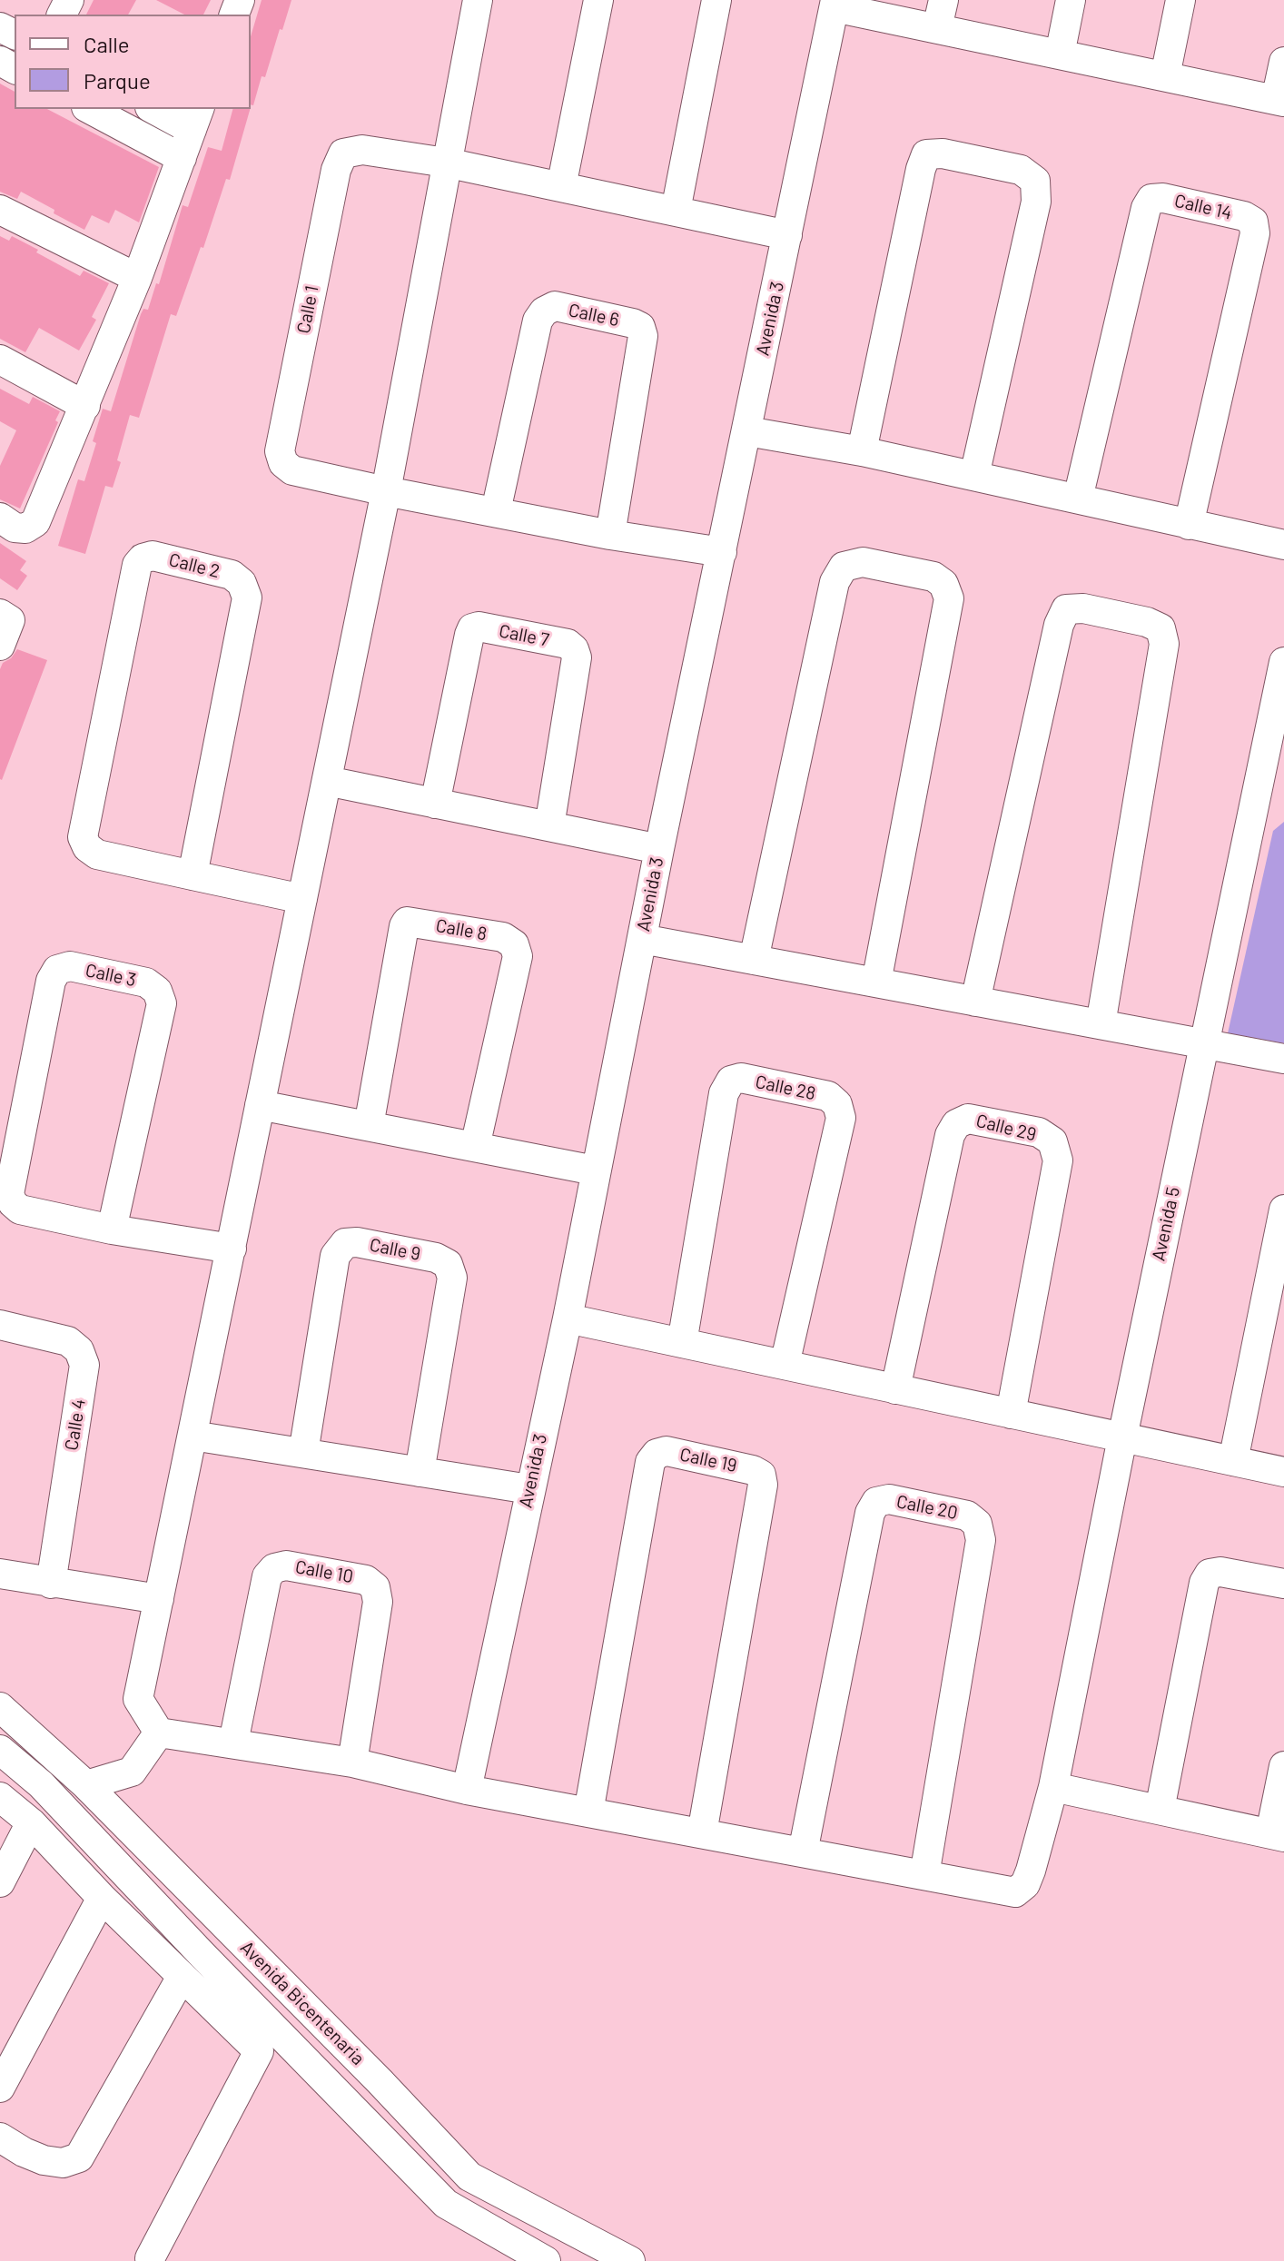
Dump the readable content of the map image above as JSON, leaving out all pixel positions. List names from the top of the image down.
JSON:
{
  "streets": {
    "street": [
      "Calle 14",
      "Calle 1",
      "Calle 6",
      "Avenida 3",
      "Calle 2",
      "Calle 7",
      "Calle 8",
      "Calle 3",
      "Calle 28",
      "Calle 29",
      "Avenida 5",
      "Calle 9",
      "Calle 4",
      "Calle 19",
      "Calle 20",
      "Calle 10",
      "Avenida Bicentenaria"
    ]
  },
  "crossings": [
    ["Avenida 5", "Calle 20"]
  ],
  "legend": ["Calle", "Parque"]
}
